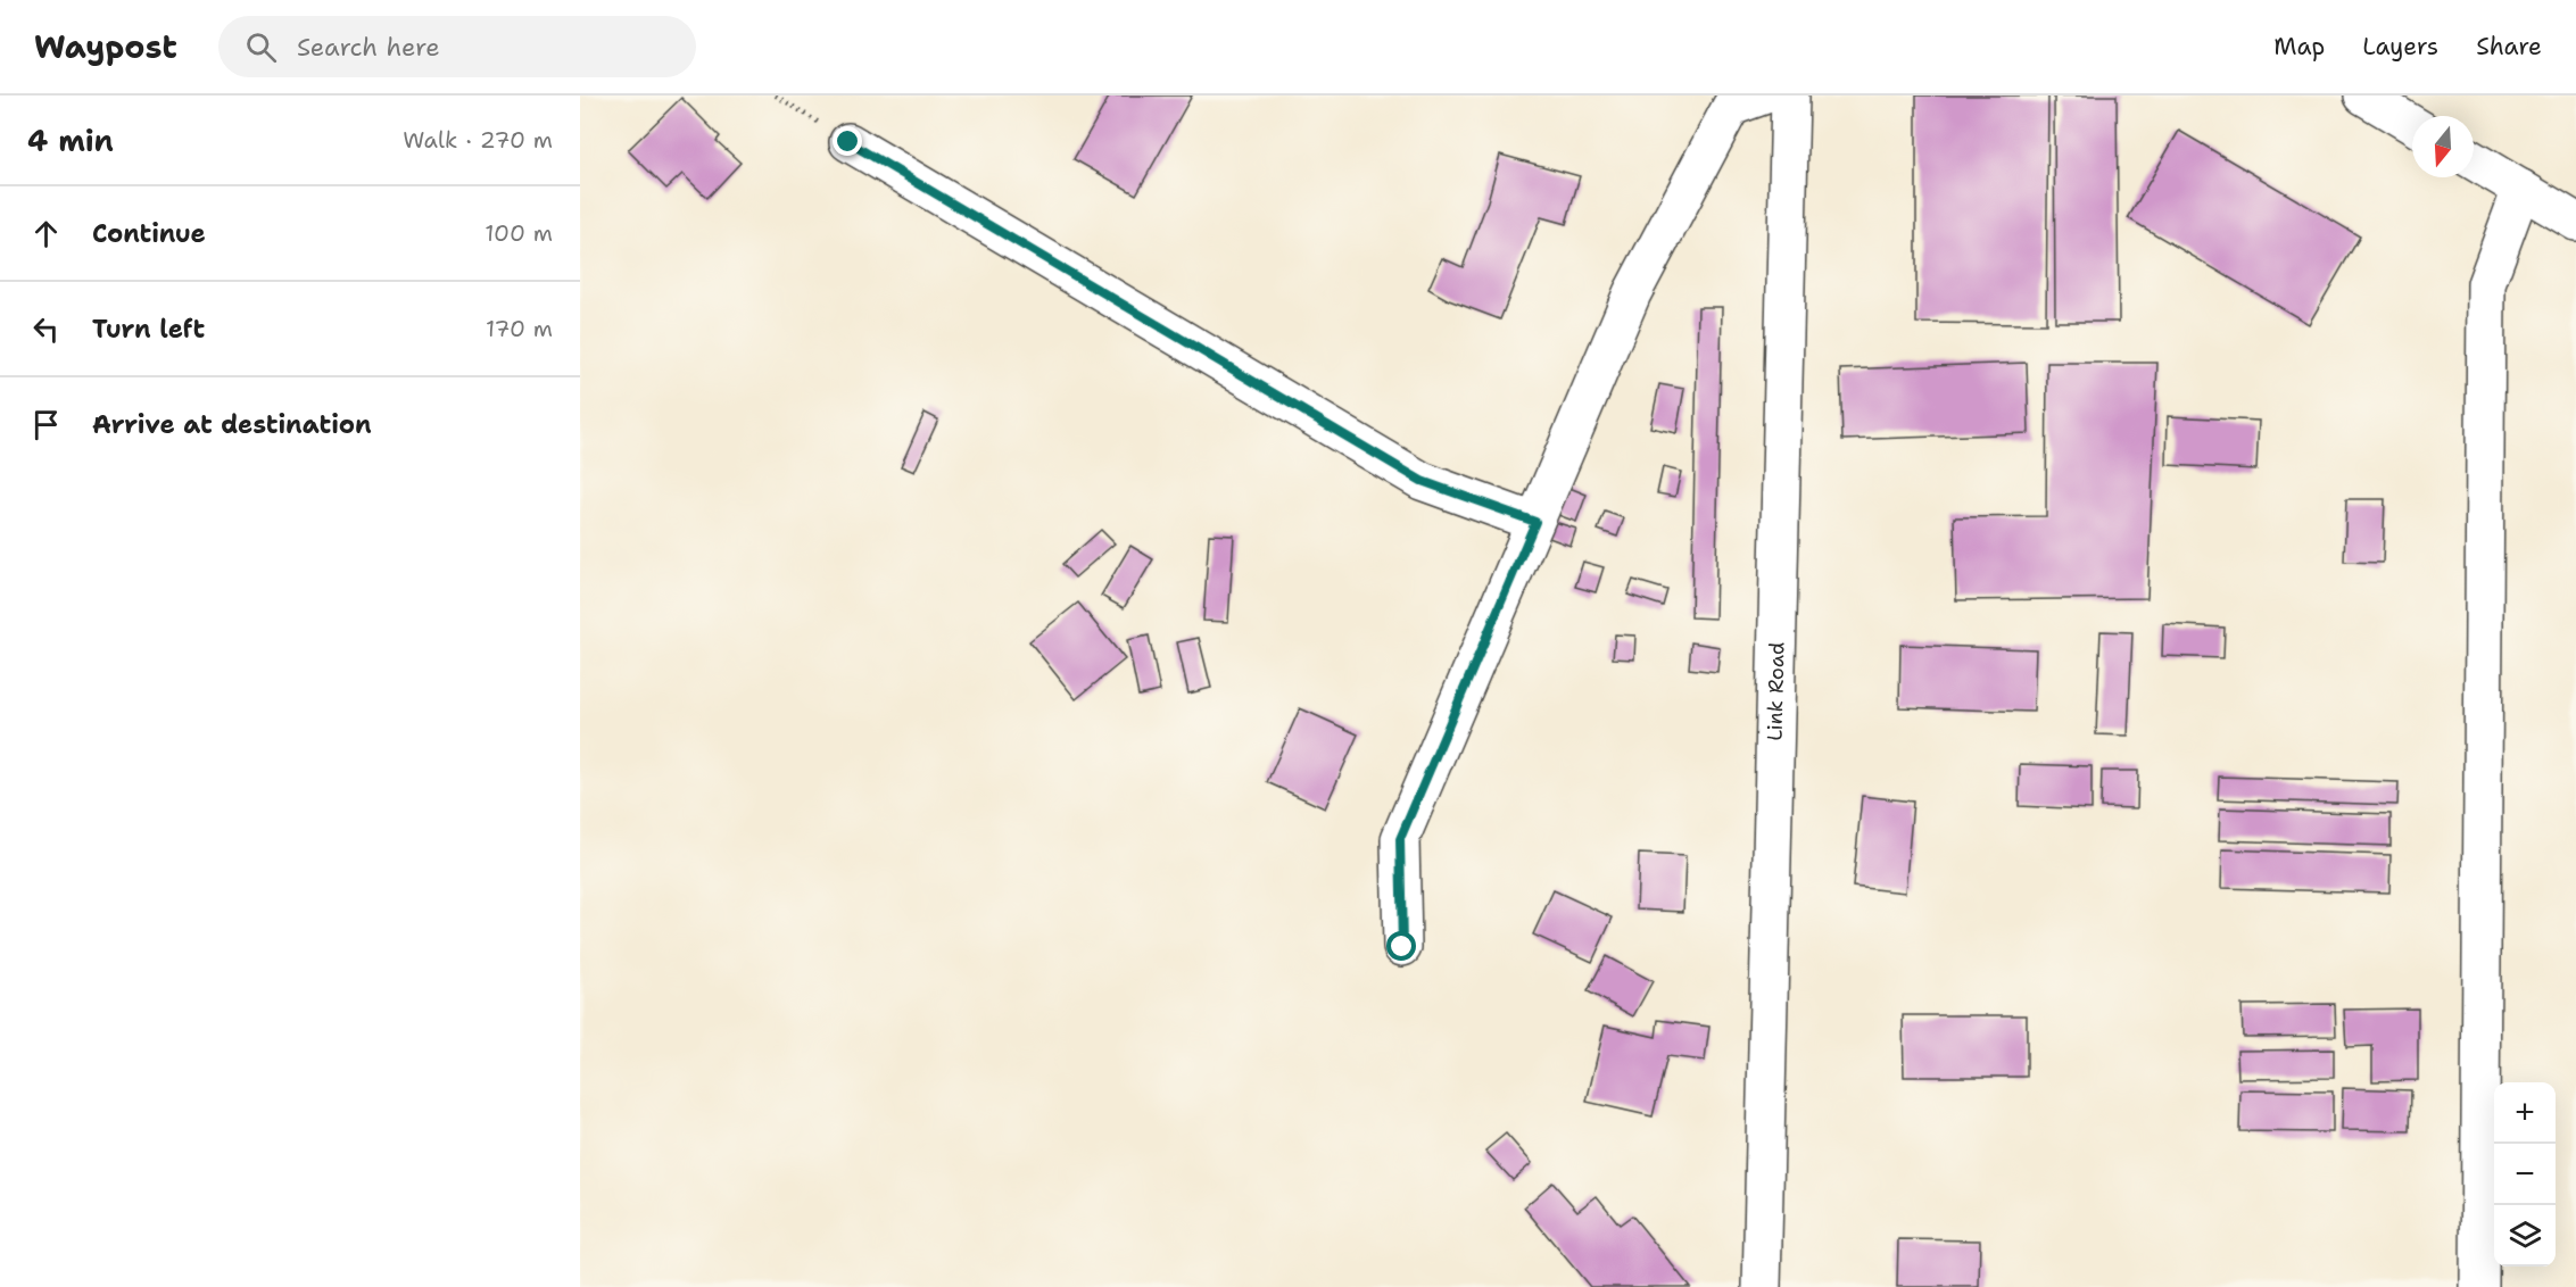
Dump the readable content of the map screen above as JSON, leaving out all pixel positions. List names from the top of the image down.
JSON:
{
  "streets": {
    "street": ["Link Road"]
  },
  "north": "bottom",
  "page": {
    "header": "Waypost",
    "search": "Search here",
    "nav": ["Map", "Layers", "Share"],
    "heading": ["4 min", "Walk · 270 m"],
    "list": [
      ["Continue", "100 m"],
      ["Turn left", "170 m"],
      "Arrive at destination"
    ],
    "map_buttons": ["+", "−"]
  }
}
